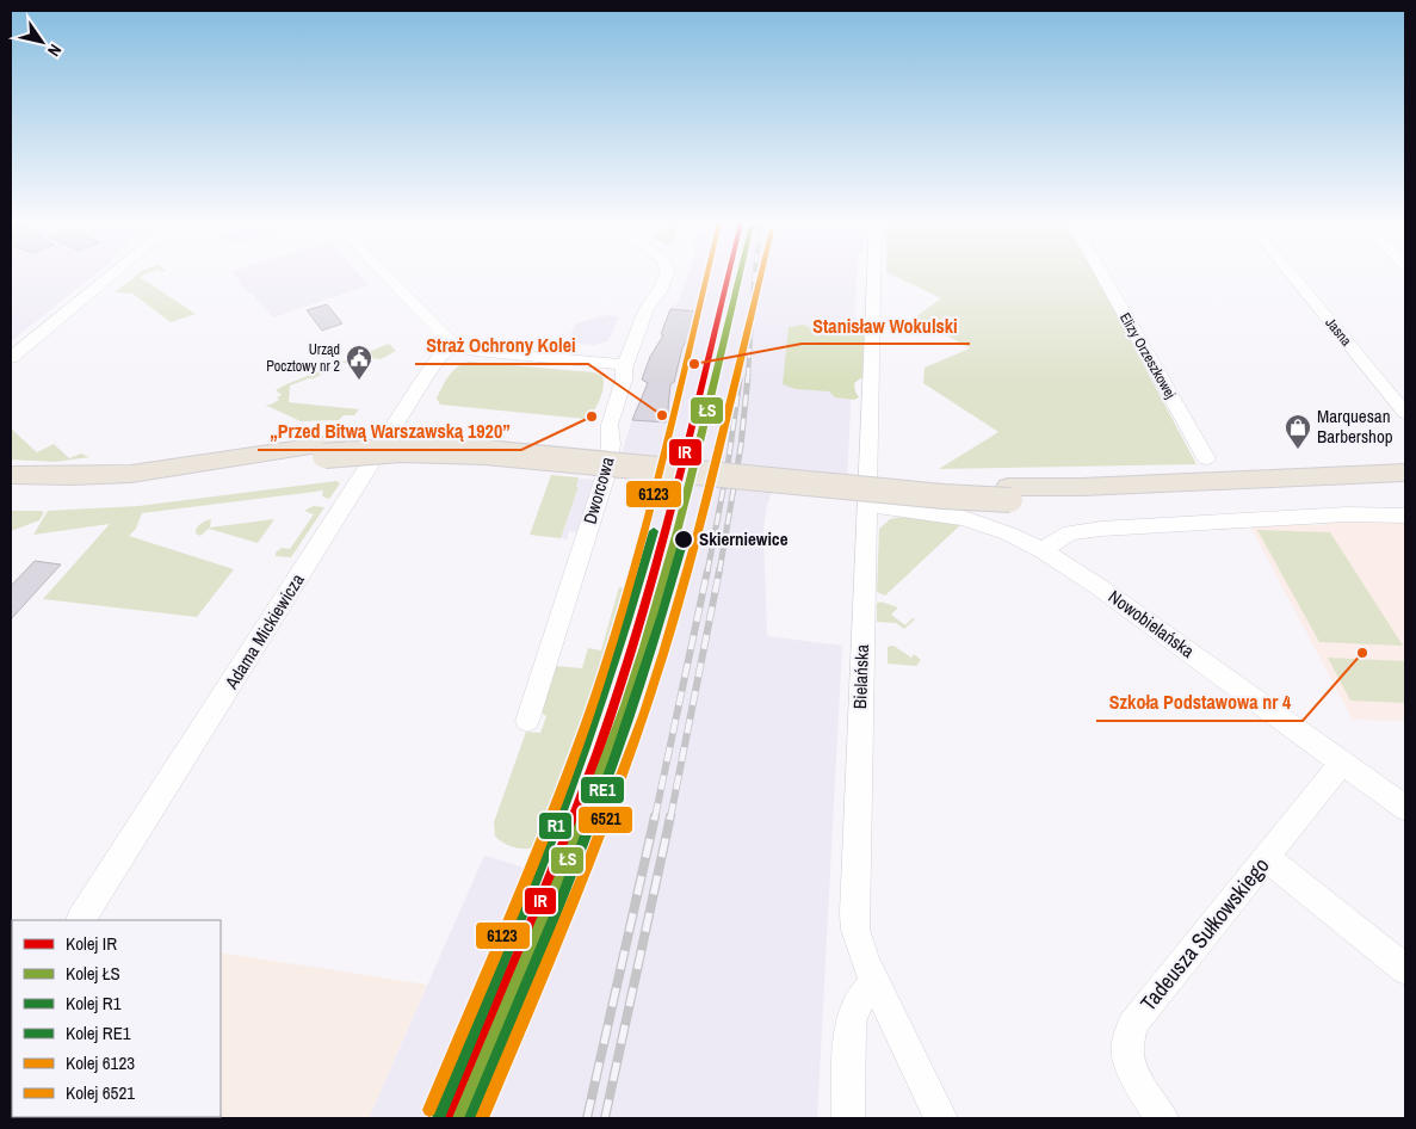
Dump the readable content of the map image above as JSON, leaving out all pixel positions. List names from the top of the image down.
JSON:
{
  "streets": {
    "street": [
      "Jasna",
      "Elizy Orzeszkowej",
      "Dworcowa",
      "Nowobielańska",
      "Adama Mickiewicza",
      "Bielańska",
      "Tadeusza Sułkowskiego"
    ]
  },
  "crossings": [
    ["Nowobielańska", "Bielańska"],
    ["Nowobielańska", "Tadeusza Sułkowskiego"]
  ],
  "places": {
    "other": [
      "Stanisław Wokulski",
      "Straż Ochrony Kolei",
      "„Przed Bitwą Warszawską 1920”",
      "Skierniewice",
      "Szkoła Podstawowa nr 4"
    ],
    "public building": ["Urząd Pocztowy nr 2"],
    "shop": ["Marquesan Barbershop"]
  },
  "lines": [
    "rail line IR",
    "rail line ŁS",
    "rail line 6123",
    "rail line 6521",
    "rail line R1",
    "rail line RE1"
  ],
  "legend": [
    "Kolej IR",
    "Kolej ŁS",
    "Kolej R1",
    "Kolej RE1",
    "Kolej 6123",
    "Kolej 6521"
  ],
  "north": "bottom right"
}
